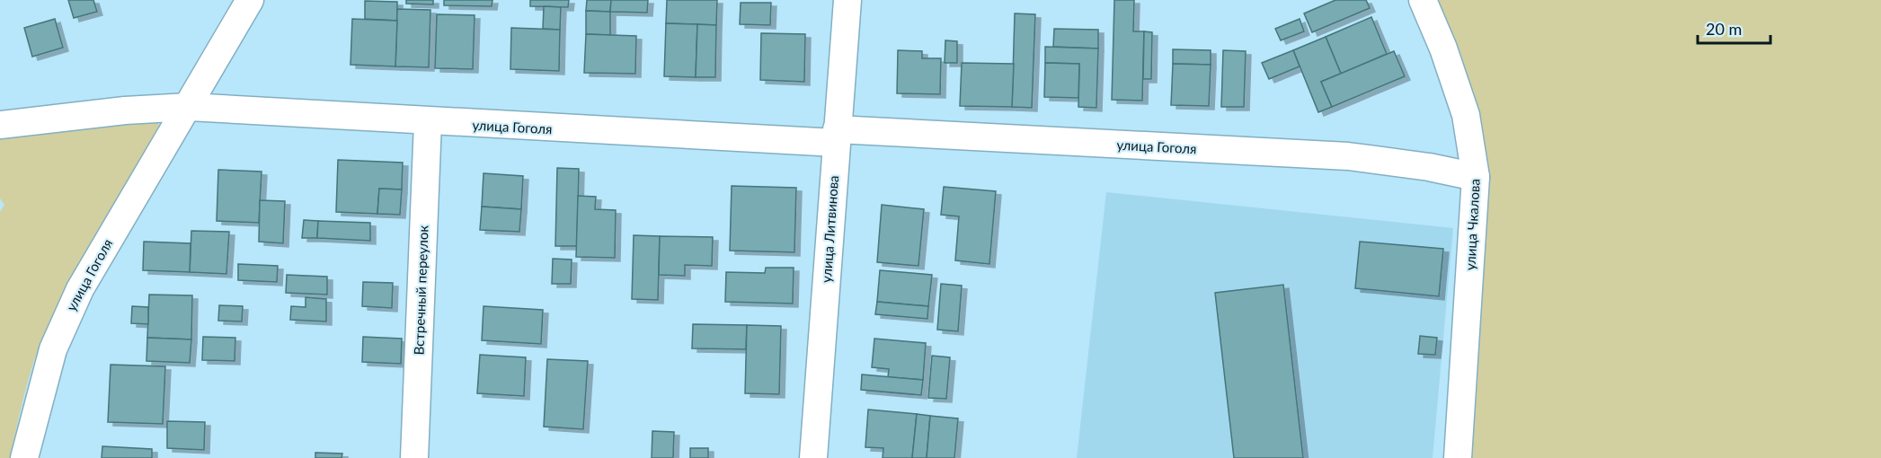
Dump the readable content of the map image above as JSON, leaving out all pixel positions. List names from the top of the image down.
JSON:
{
  "streets": {
    "street": [
      "улица Гоголя",
      "улица Чкалова",
      "улица Литвинова",
      "Встречный переулок"
    ]
  },
  "crossings": [
    ["улица Гоголя", "улица Чкалова"],
    ["улица Гоголя", "улица Литвинова"],
    ["улица Гоголя", "Встречный переулок"]
  ],
  "scale_bar": "20 m"
}
